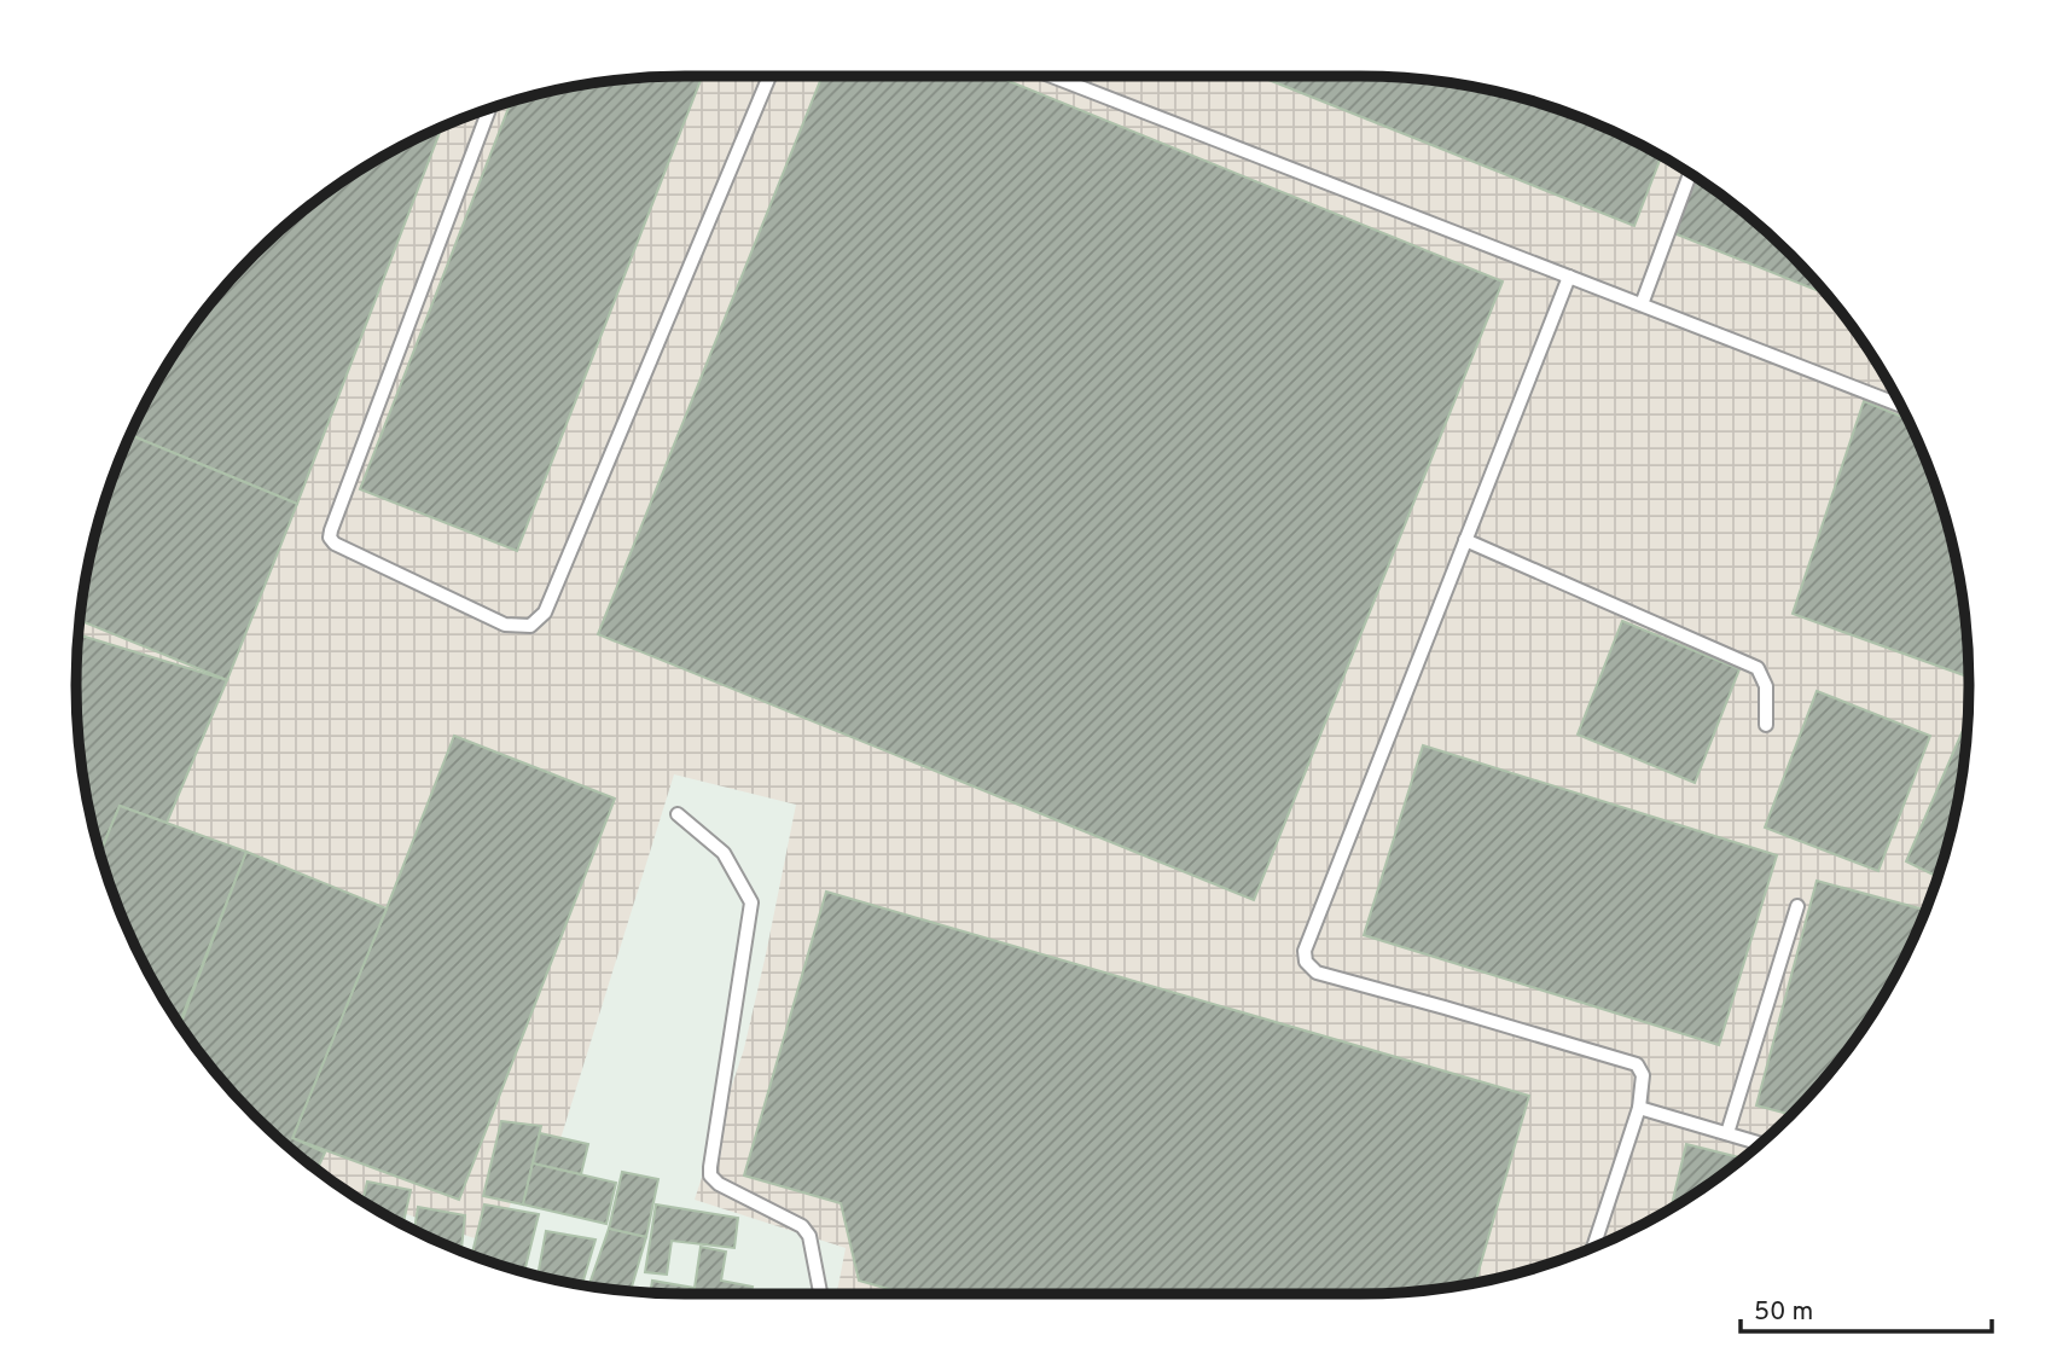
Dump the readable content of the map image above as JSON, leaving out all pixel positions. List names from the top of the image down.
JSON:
{
  "scale_bar": "50 m"
}
